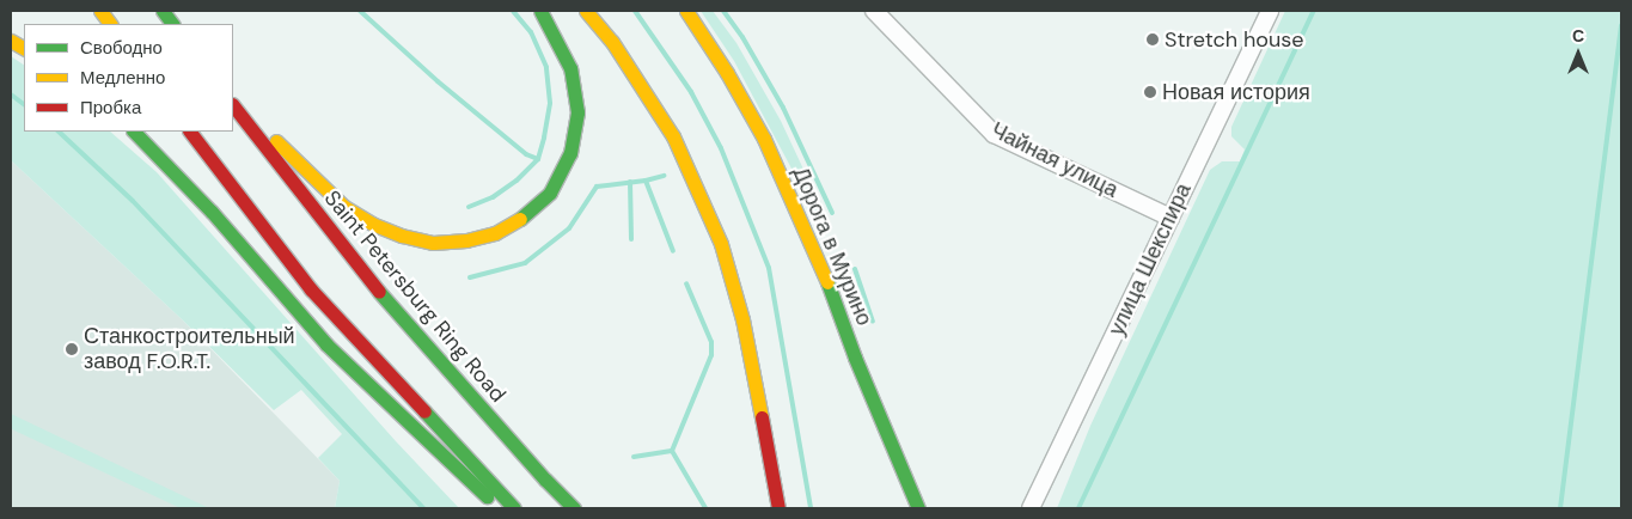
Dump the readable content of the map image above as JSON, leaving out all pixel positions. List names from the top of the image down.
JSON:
{
  "streets": {
    "main road": ["Дорога в Мурино", "Saint Petersburg Ring Road"],
    "street": ["Чайная улица", "улица Шекспира"]
  },
  "crossings": [
    ["Чайная улица", "улица Шекспира"]
  ],
  "places": ["Stretch house", "Новая история", "Станкостроительный завод F.O.R.T."],
  "legend": ["Свободно", "Медленно", "Пробка"],
  "north": "top"
}
